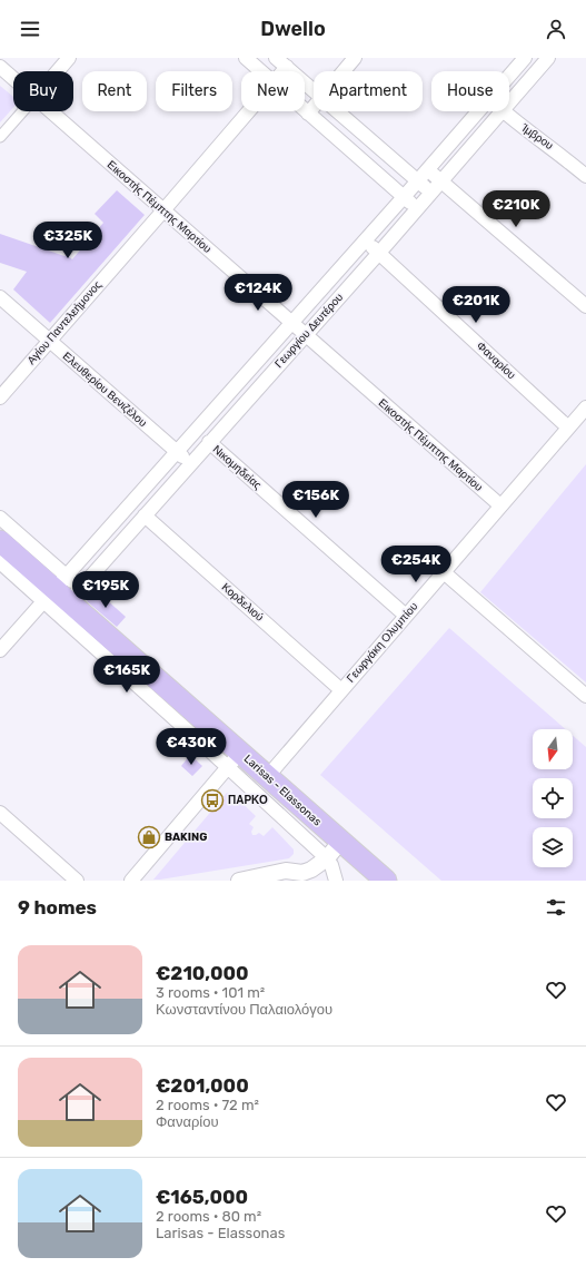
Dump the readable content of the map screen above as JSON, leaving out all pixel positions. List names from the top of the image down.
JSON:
{
  "streets": {
    "highway": ["Larisas - Elassonas"],
    "street": [
      "Ίμβρου",
      "Εικοστής Πέμπτης Μαρτίου",
      "Αγίου Παντελεήμονος",
      "Γεωργίου Δευτέρου",
      "Φαναρίου",
      "Ελευθερίου Βενιζέλου",
      "Νικομηδείας",
      "Κορδελιού",
      "Γεωργάκη Ολυμπίου"
    ]
  },
  "crossings": [
    ["Εικοστής Πέμπτης Μαρτίου", "Αγίου Παντελεήμονος"],
    ["Εικοστής Πέμπτης Μαρτίου", "Γεωργίου Δευτέρου"],
    ["Εικοστής Πέμπτης Μαρτίου", "Γεωργάκη Ολυμπίου"],
    ["Αγίου Παντελεήμονος", "Ελευθερίου Βενιζέλου"],
    ["Γεωργίου Δευτέρου", "Φαναρίου"],
    ["Γεωργίου Δευτέρου", "Ελευθερίου Βενιζέλου"],
    ["Γεωργίου Δευτέρου", "Νικομηδείας"],
    ["Γεωργίου Δευτέρου", "Κορδελιού"],
    ["Γεωργίου Δευτέρου", "Larisas - Elassonas"],
    ["Φαναρίου", "Γεωργάκη Ολυμπίου"],
    ["Νικομηδείας", "Γεωργάκη Ολυμπίου"],
    ["Κορδελιού", "Γεωργάκη Ολυμπίου"],
    ["Γεωργάκη Ολυμπίου", "Larisas - Elassonas"]
  ],
  "places": {
    "bus stop": ["ΠΑΡΚΟ"],
    "shop": ["BAKING"]
  },
  "north": "bottom",
  "page": {
    "header": "Dwello",
    "chip": [
      "Buy",
      "Rent",
      "Filters",
      "New",
      "Apartment",
      "House"
    ],
    "price": [
      "€210K",
      "€325K",
      "€124K",
      "€201K",
      "€156K",
      "€254K",
      "€195K",
      "€165K",
      "€430K"
    ],
    "heading": "9 homes",
    "list": [
      {
        "name": "€210,000",
        "note": "3 rooms · 101 m² · Κωνσταντίνου Παλαιολόγου"
      },
      {
        "name": "€201,000",
        "note": "2 rooms · 72 m² · Φαναρίου"
      },
      {
        "name": "€165,000",
        "note": "2 rooms · 80 m² · Larisas - Elassonas"
      }
    ]
  }
}
